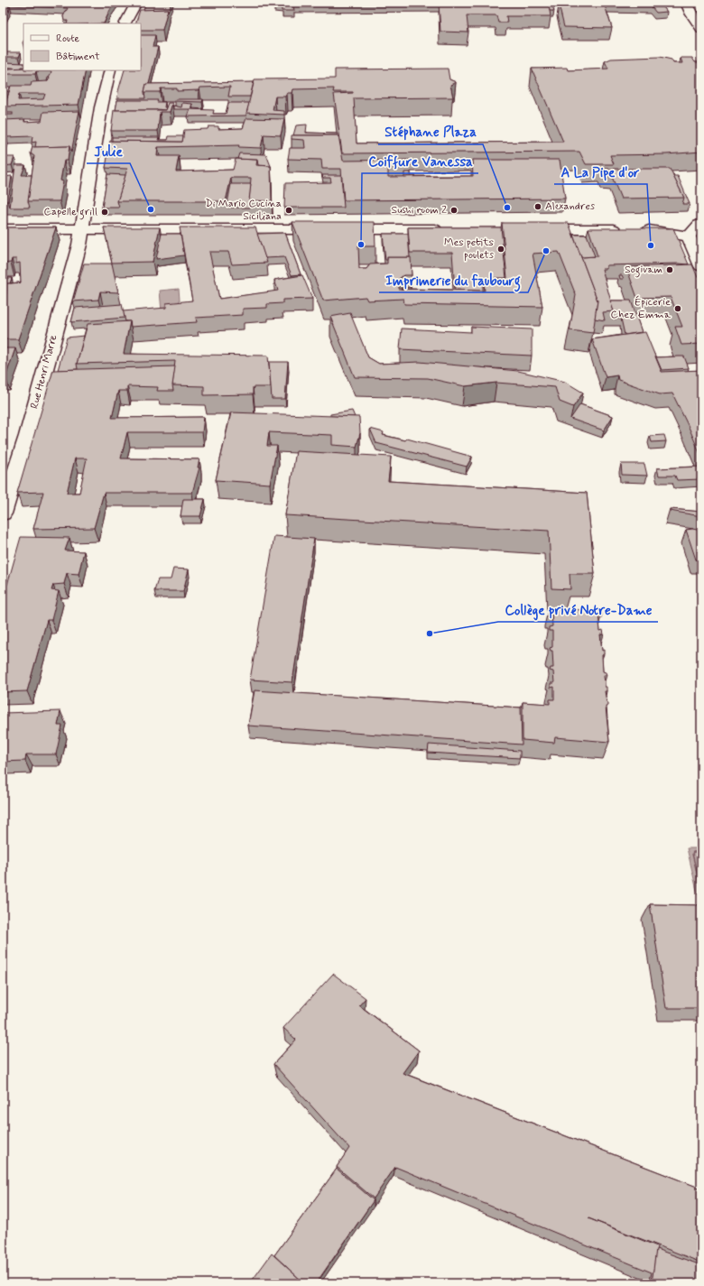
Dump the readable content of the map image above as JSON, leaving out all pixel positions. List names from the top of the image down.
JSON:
{
  "streets": {
    "street": ["Rue Henri Marre"]
  },
  "places": [
    "Alexandres",
    "Stéphane Plaza",
    "Julie",
    "Di Mario Cucina Siciliana",
    "Sushi room 2",
    "Capelle grill",
    "Coiffure Vanessa",
    "A La Pipe d'or",
    "Mes petits poulets",
    "Imprimerie du faubourg",
    "Sogivam",
    "Épicerie Chez Emma",
    "Collège privé Notre-Dame"
  ],
  "legend": ["Route", "Bâtiment"]
}
